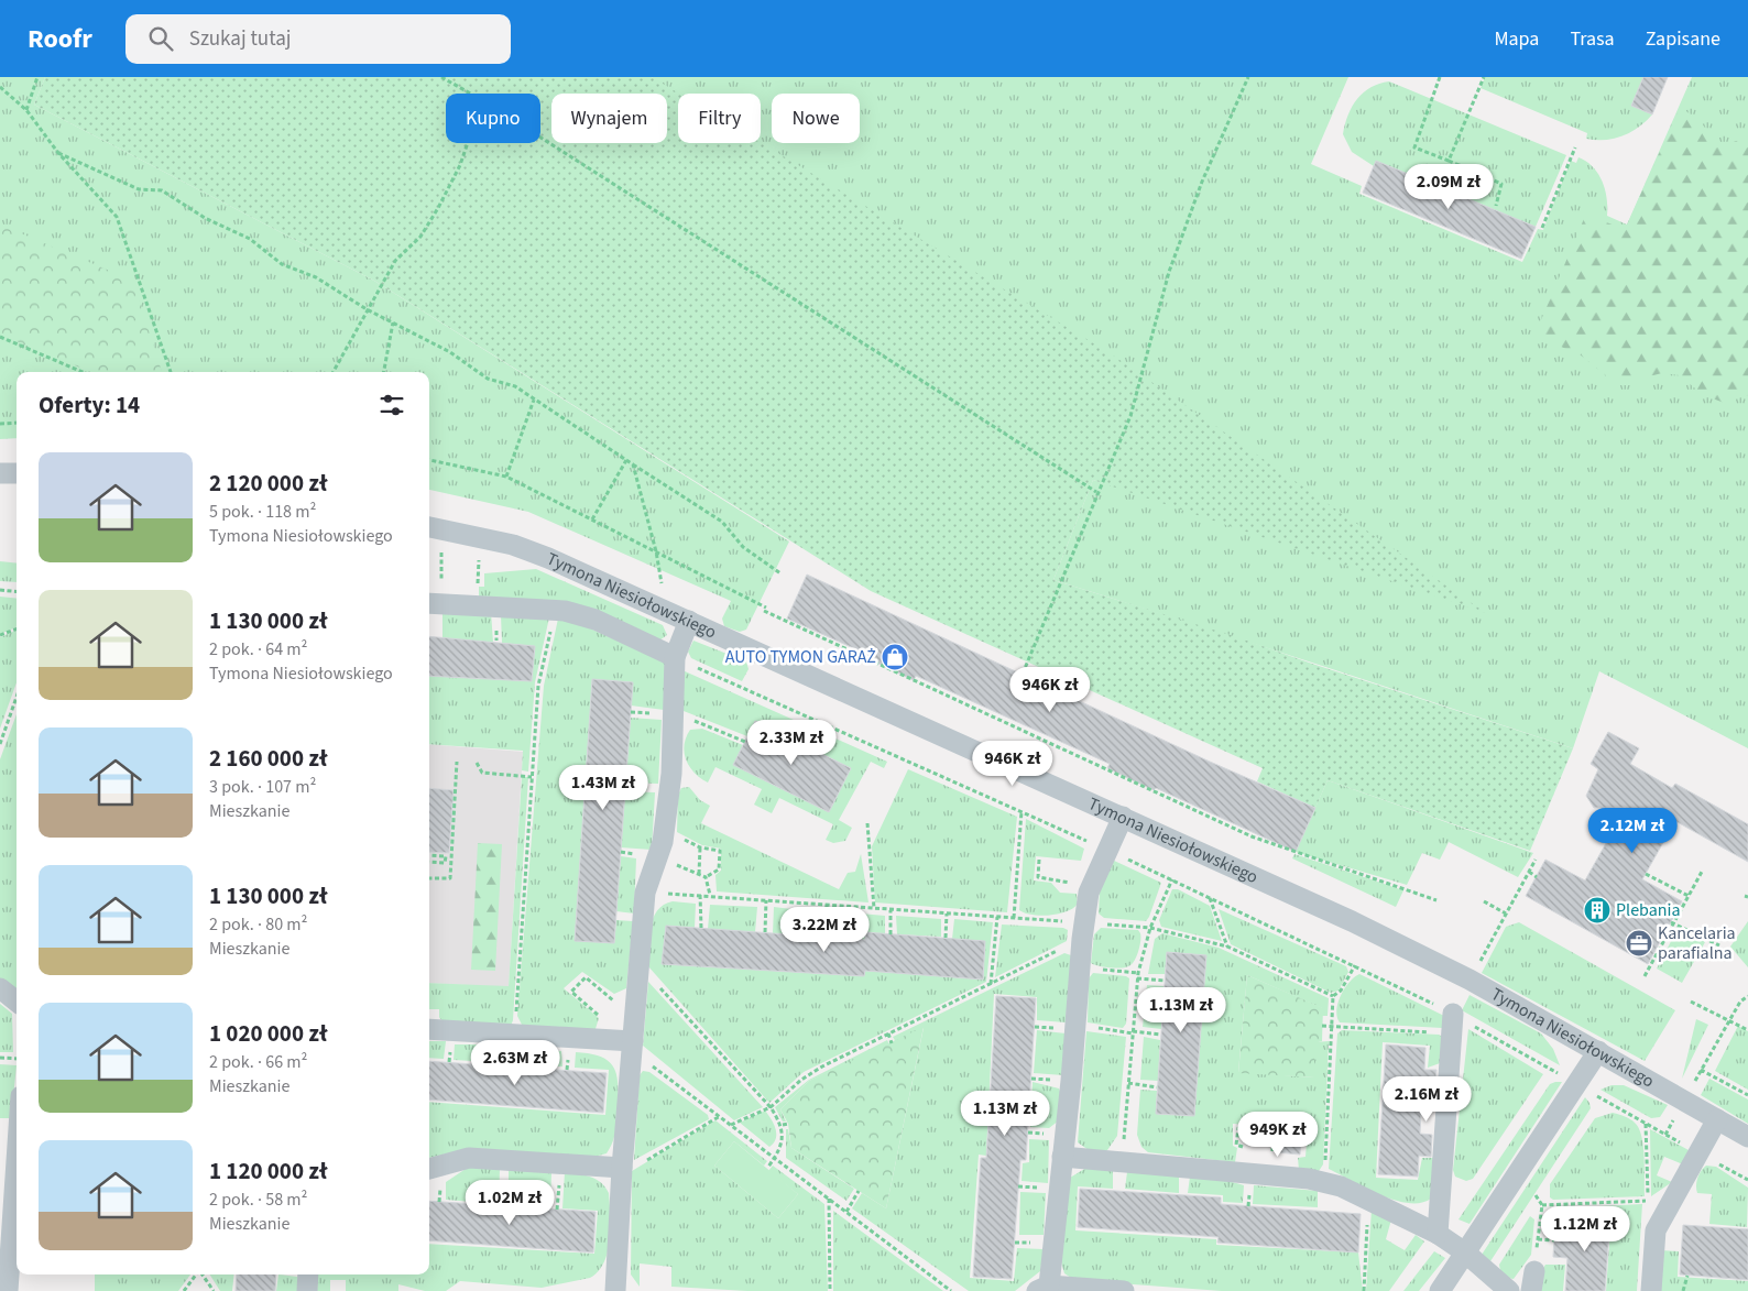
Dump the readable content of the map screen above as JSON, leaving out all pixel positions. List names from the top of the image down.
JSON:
{
  "streets": {
    "street": ["Tymona Niesiołowskiego"]
  },
  "places": {
    "shop": ["AUTO TYMON GARAŻ"],
    "building": ["Plebania"],
    "office": ["Kancelaria parafialna"]
  },
  "page": {
    "header": "Roofr",
    "search": "Szukaj tutaj",
    "nav": ["Mapa", "Trasa", "Zapisane"],
    "chip": [
      "Kupno",
      "Wynajem",
      "Filtry",
      "Nowe"
    ],
    "price": [
      "2.09M zł",
      "946K zł",
      "2.33M zł",
      "946K zł",
      "1.43M zł",
      "2.12M zł",
      "3.22M zł",
      "1.13M zł",
      "2.63M zł",
      "2.16M zł",
      "1.13M zł",
      "949K zł",
      "1.02M zł",
      "1.12M zł"
    ],
    "heading": "Oferty: 14",
    "list": [
      {
        "name": "2 120 000 zł",
        "note": "5 pok. · 118 m² · Tymona Niesiołowskiego"
      },
      {
        "name": "1 130 000 zł",
        "note": "2 pok. · 64 m² · Tymona Niesiołowskiego"
      },
      {
        "name": "2 160 000 zł",
        "note": "3 pok. · 107 m² · Mieszkanie"
      },
      {
        "name": "1 130 000 zł",
        "note": "2 pok. · 80 m² · Mieszkanie"
      },
      {
        "name": "1 020 000 zł",
        "note": "2 pok. · 66 m² · Mieszkanie"
      },
      {
        "name": "1 120 000 zł",
        "note": "2 pok. · 58 m² · Mieszkanie"
      }
    ]
  }
}
